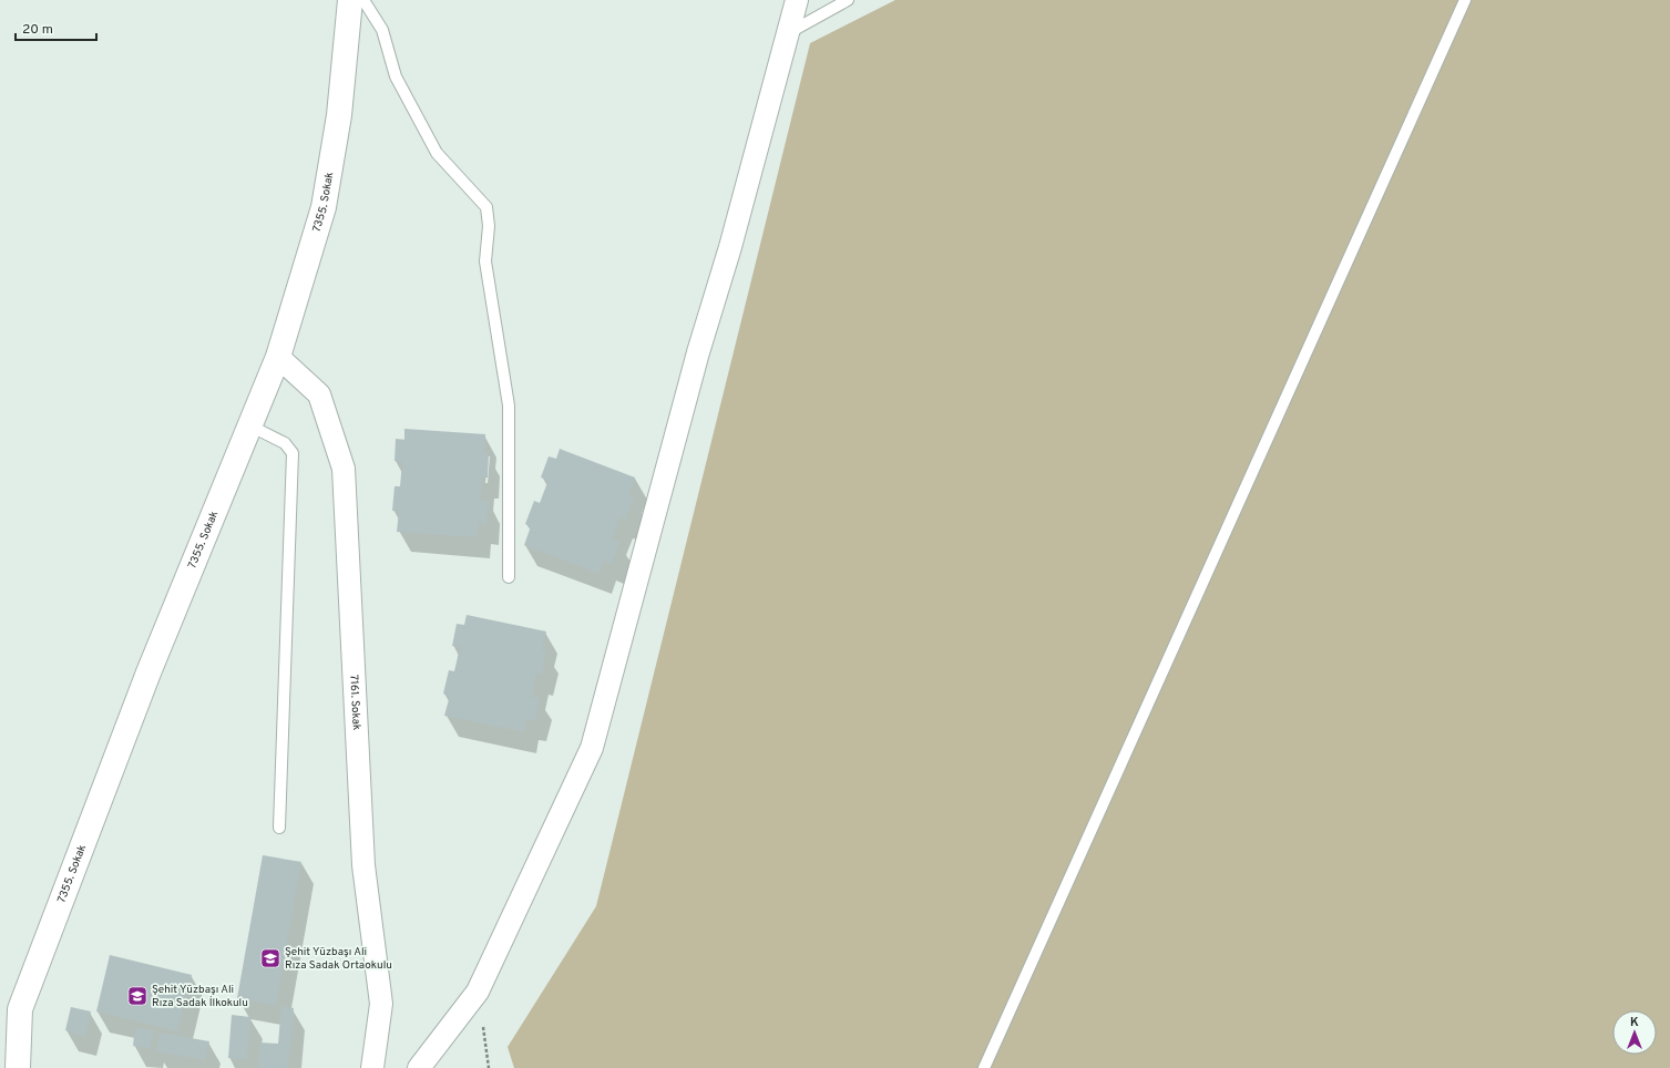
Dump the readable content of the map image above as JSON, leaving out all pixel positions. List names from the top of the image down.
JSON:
{
  "streets": {
    "street": ["7355. Sokak", "7161. Sokak"]
  },
  "crossings": [
    ["7355. Sokak", "7161. Sokak"]
  ],
  "places": {
    "school or university": ["Şehit Yüzbaşı Ali Rıza Sadak Ortaokulu", "Şehit Yüzbaşı Ali Rıza Sadak İlkokulu"]
  },
  "scale_bar": "20 m",
  "north": "top"
}
